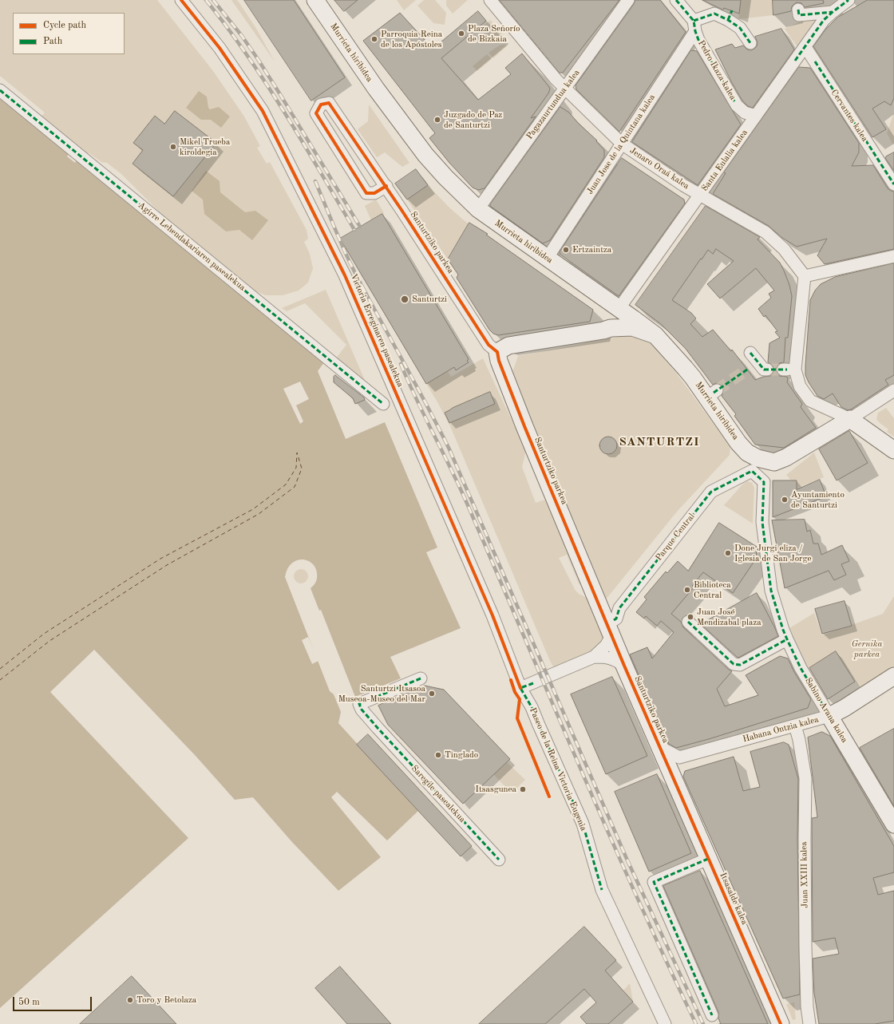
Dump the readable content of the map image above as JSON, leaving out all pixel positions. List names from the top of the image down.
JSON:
{
  "streets": {
    "street": [
      "Murrieta hiribidea",
      "Pedro Ikaza kalea",
      "Pagazaurtundua kalea",
      "Cervantes kalea",
      "Juan Jose de la Quintana kalea",
      "Santa Eulalia kalea",
      "Jenaro Oraá kalea",
      "Santurtziko parkea",
      "Agirre Lehendakariaren pasealekua",
      "Victoria Erreginaren pasealekua",
      "Parque Central",
      "Sabino Arana kalea",
      "Habana Ontzia kalea",
      "Paseo de la Reina Victoria Eugenia",
      "Saregile pasealekua",
      "Juan XXIII kalea",
      "Itsasalde kalea"
    ]
  },
  "crossings": [
    ["Murrieta hiribidea", "Pagazaurtundua kalea"],
    ["Murrieta hiribidea", "Juan Jose de la Quintana kalea"],
    ["Murrieta hiribidea", "Santa Eulalia kalea"],
    ["Murrieta hiribidea", "Parque Central"],
    ["Murrieta hiribidea", "Sabino Arana kalea"],
    ["Pedro Ikaza kalea", "Juan Jose de la Quintana kalea"],
    ["Pedro Ikaza kalea", "Santa Eulalia kalea"],
    ["Pagazaurtundua kalea", "Jenaro Oraá kalea"],
    ["Cervantes kalea", "Santa Eulalia kalea"],
    ["Juan Jose de la Quintana kalea", "Jenaro Oraá kalea"],
    ["Santa Eulalia kalea", "Jenaro Oraá kalea"],
    ["Santurtziko parkea", "Parque Central"],
    ["Santurtziko parkea", "Habana Ontzia kalea"],
    ["Santurtziko parkea", "Itsasalde kalea"],
    ["Victoria Erreginaren pasealekua", "Paseo de la Reina Victoria Eugenia"],
    ["Parque Central", "Sabino Arana kalea"],
    ["Sabino Arana kalea", "Habana Ontzia kalea"],
    ["Habana Ontzia kalea", "Juan XXIII kalea"]
  ],
  "districts": ["SANTURTZI"],
  "parks": ["Gernika parkea"],
  "places": [
    "Plaza Señorío de Bizkaia",
    "Parroquia Reina de los Apóstoles",
    "Juzgado de Paz de Santurtzi",
    "Mikel Trueba kiroldegia",
    "Ertzaintza",
    "Santurtzi",
    "Ayuntamiento de Santurtzi",
    "Done Jurgi eliza / Iglesia de San Jorge",
    "Biblioteca Central",
    "Juan José Mendizabal plaza",
    "Santurtzi Itsasoa Museoa-Museo del Mar",
    "Tinglado",
    "Itsasgunea",
    "Toro y Betolaza"
  ],
  "legend": ["Cycle path", "Path"],
  "scale_bar": "50 m"
}
